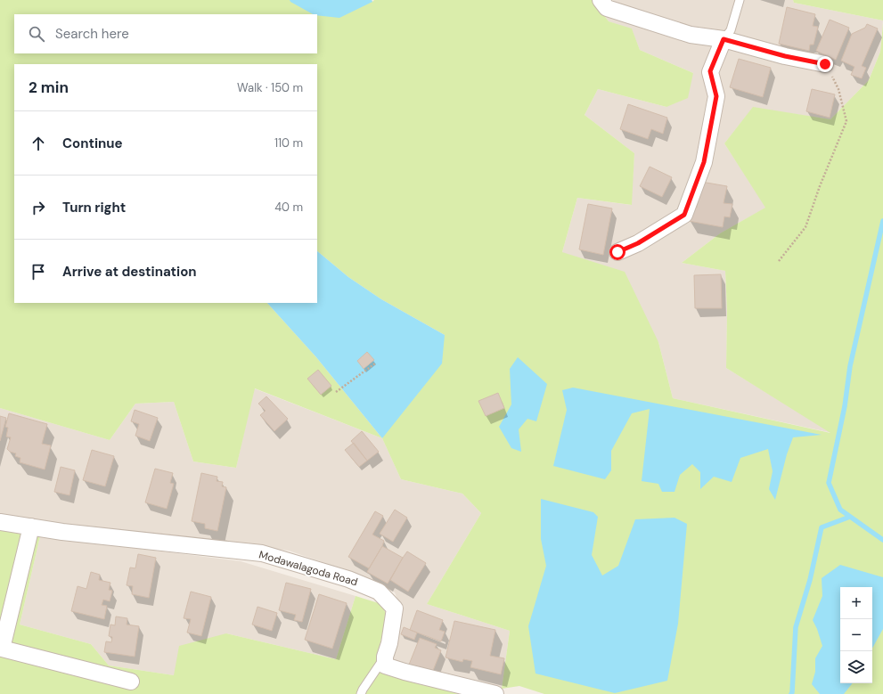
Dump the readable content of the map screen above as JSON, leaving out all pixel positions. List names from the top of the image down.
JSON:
{
  "streets": {
    "street": ["Modawalagoda Road"]
  },
  "page": {
    "search": "Search here",
    "heading": ["2 min", "Walk · 150 m"],
    "list": [
      ["Continue", "110 m"],
      ["Turn right", "40 m"],
      "Arrive at destination"
    ],
    "map_buttons": ["+", "−"]
  }
}
